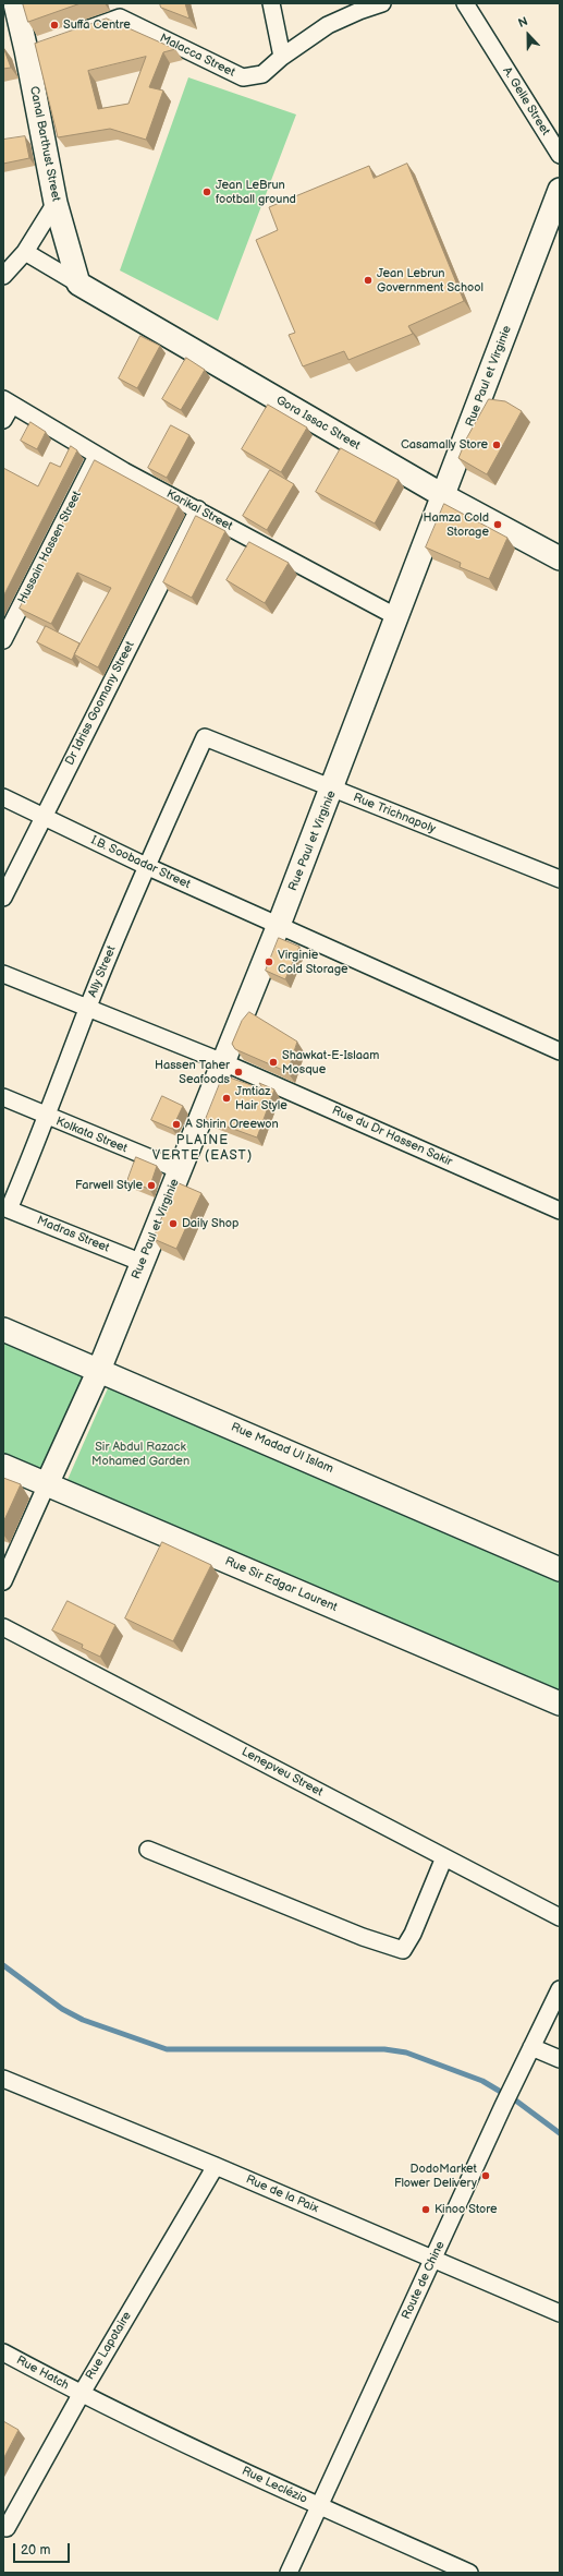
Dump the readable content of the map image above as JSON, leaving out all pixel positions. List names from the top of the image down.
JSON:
{
  "streets": {
    "street": [
      "Malacca Street",
      "A. Gelle Street",
      "Canal Barthust Street",
      "Rue Paul et Virginie",
      "Gora Issac Street",
      "Karikal Street",
      "Hussain Hassen Street",
      "Dr Idriss Goomany Street",
      "Rue Trichnapoly",
      "I.B. Soobadar Street",
      "Ally Street",
      "Kolkata Street",
      "Rue du Dr Hassen Sakir",
      "Madras Street",
      "Rue Madad Ul Islam",
      "Rue Sir Edgar Laurent",
      "Lenepveu Street",
      "Rue de la Paix",
      "Route de Chine",
      "Rue Lapotaire",
      "Rue Hatch",
      "Rue Leclézio"
    ]
  },
  "crossings": [
    ["Canal Barthust Street", "Gora Issac Street"],
    ["Rue Paul et Virginie", "Gora Issac Street"],
    ["Rue Paul et Virginie", "Karikal Street"],
    ["Rue Paul et Virginie", "Rue Trichnapoly"],
    ["Rue Paul et Virginie", "I.B. Soobadar Street"],
    ["Rue Paul et Virginie", "Kolkata Street"],
    ["Rue Paul et Virginie", "Rue du Dr Hassen Sakir"],
    ["Rue Paul et Virginie", "Madras Street"],
    ["Rue Paul et Virginie", "Rue Madad Ul Islam"],
    ["Rue Paul et Virginie", "Rue Sir Edgar Laurent"],
    ["Karikal Street", "Hussain Hassen Street"],
    ["Karikal Street", "Dr Idriss Goomany Street"],
    ["Dr Idriss Goomany Street", "I.B. Soobadar Street"],
    ["Rue Trichnapoly", "Ally Street"],
    ["I.B. Soobadar Street", "Ally Street"],
    ["Ally Street", "Kolkata Street"],
    ["Ally Street", "Rue du Dr Hassen Sakir"],
    ["Ally Street", "Madras Street"],
    ["Rue de la Paix", "Route de Chine"],
    ["Rue de la Paix", "Rue Lapotaire"],
    ["Route de Chine", "Rue Leclézio"],
    ["Rue Lapotaire", "Rue Hatch"],
    ["Rue Lapotaire", "Rue Leclézio"],
    ["Rue Hatch", "Rue Leclézio"]
  ],
  "districts": ["PLAINE VERTE (EAST)"],
  "parks": ["Sir Abdul Razack Mohamed Garden"],
  "places": [
    "Suffa Centre",
    "Jean LeBrun football ground",
    "Jean Lebrun Government School",
    "Casamally Store",
    "Hamza Cold Storage",
    "Virginie Cold Storage",
    "Shawkat-E-Islaam Mosque",
    "Hassen Taher Seafoods",
    "Jmtiaz Hair Style",
    "A Shirin Oreewon",
    "Farwell Style",
    "Daily Shop",
    "DodoMarket Flower Delivery",
    "Kinoo Store"
  ],
  "scale_bar": "20 m",
  "north": "top"
}
